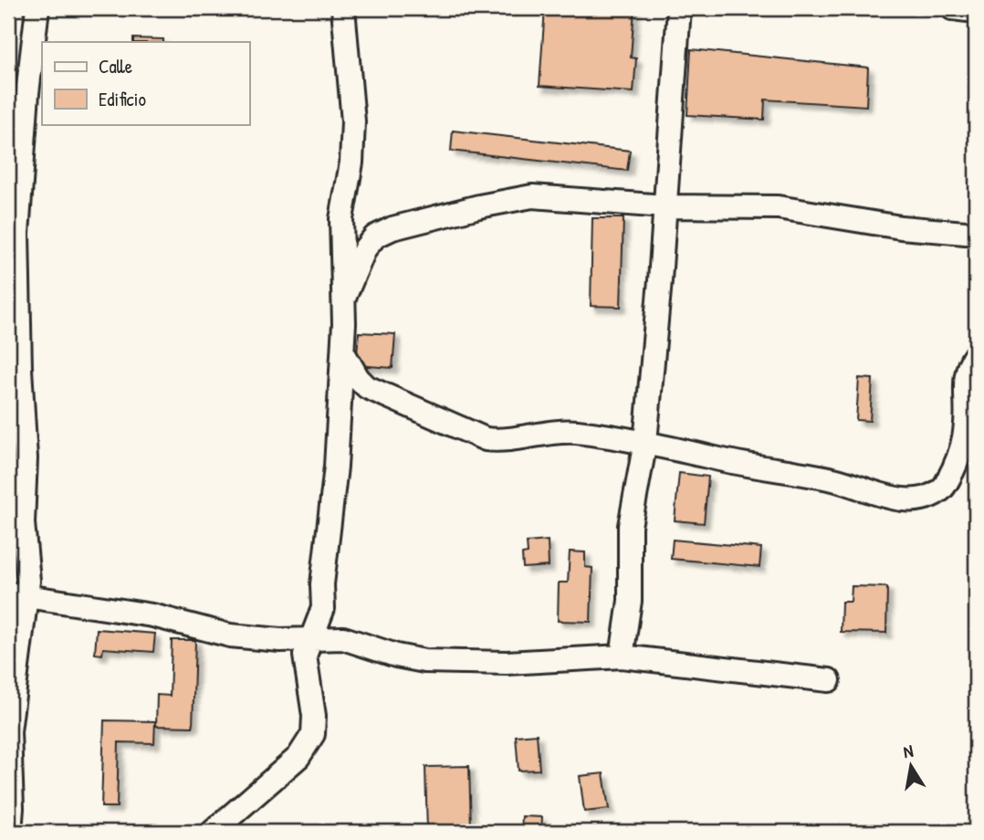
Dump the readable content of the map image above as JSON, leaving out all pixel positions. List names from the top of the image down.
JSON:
{
  "legend": ["Calle", "Edificio"],
  "north": "top"
}
